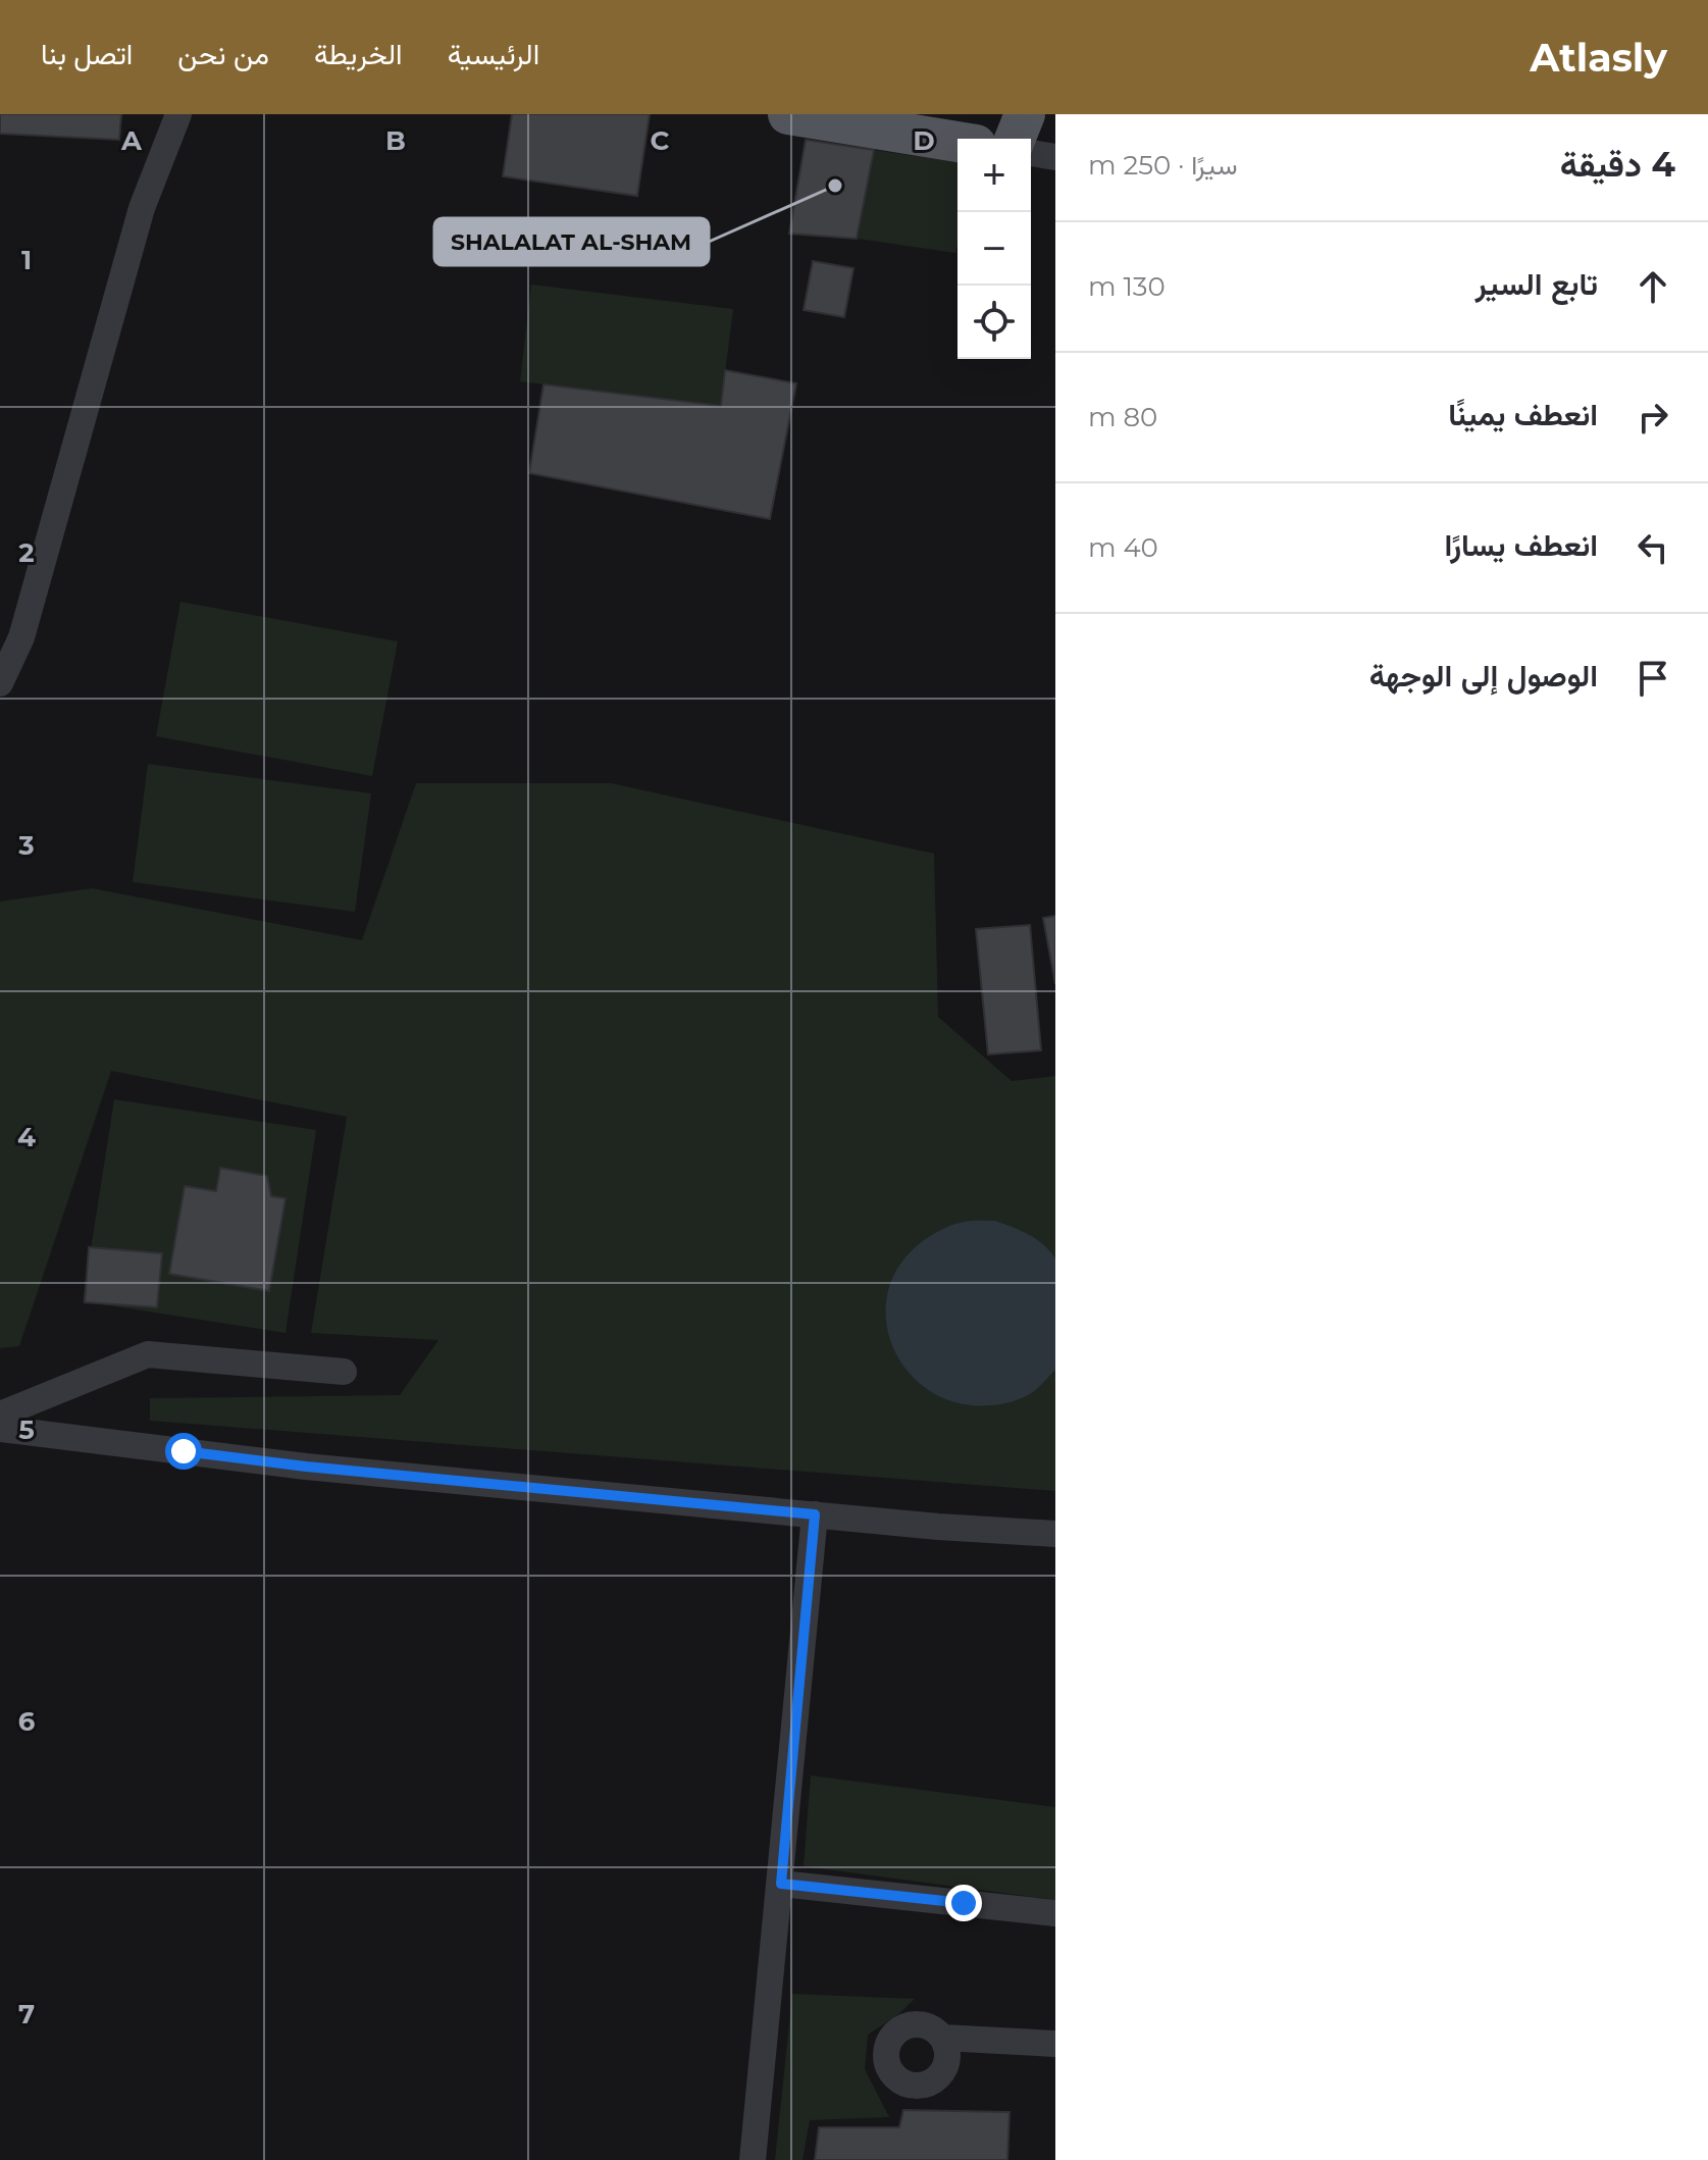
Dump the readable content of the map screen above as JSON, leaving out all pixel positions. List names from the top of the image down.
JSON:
{
  "places": ["SHALALAT AL-SHAM"],
  "page": {
    "header": "Atlasly",
    "nav": [
      "الرئيسية",
      "الخريطة",
      "من نحن",
      "اتصل بنا"
    ],
    "heading": ["4 دقيقة", "سيرًا · 250 m"],
    "map_buttons": ["+", "−"],
    "list": [
      ["تابع السير", "130 m"],
      ["انعطف يمينًا", "80 m"],
      ["انعطف يسارًا", "40 m"],
      "الوصول إلى الوجهة"
    ]
  },
  "grid": {
    "columns": [
      "A",
      "B",
      "C",
      "D"
    ],
    "rows": [
      "1",
      "2",
      "3",
      "4",
      "5",
      "6",
      "7"
    ]
  }
}
